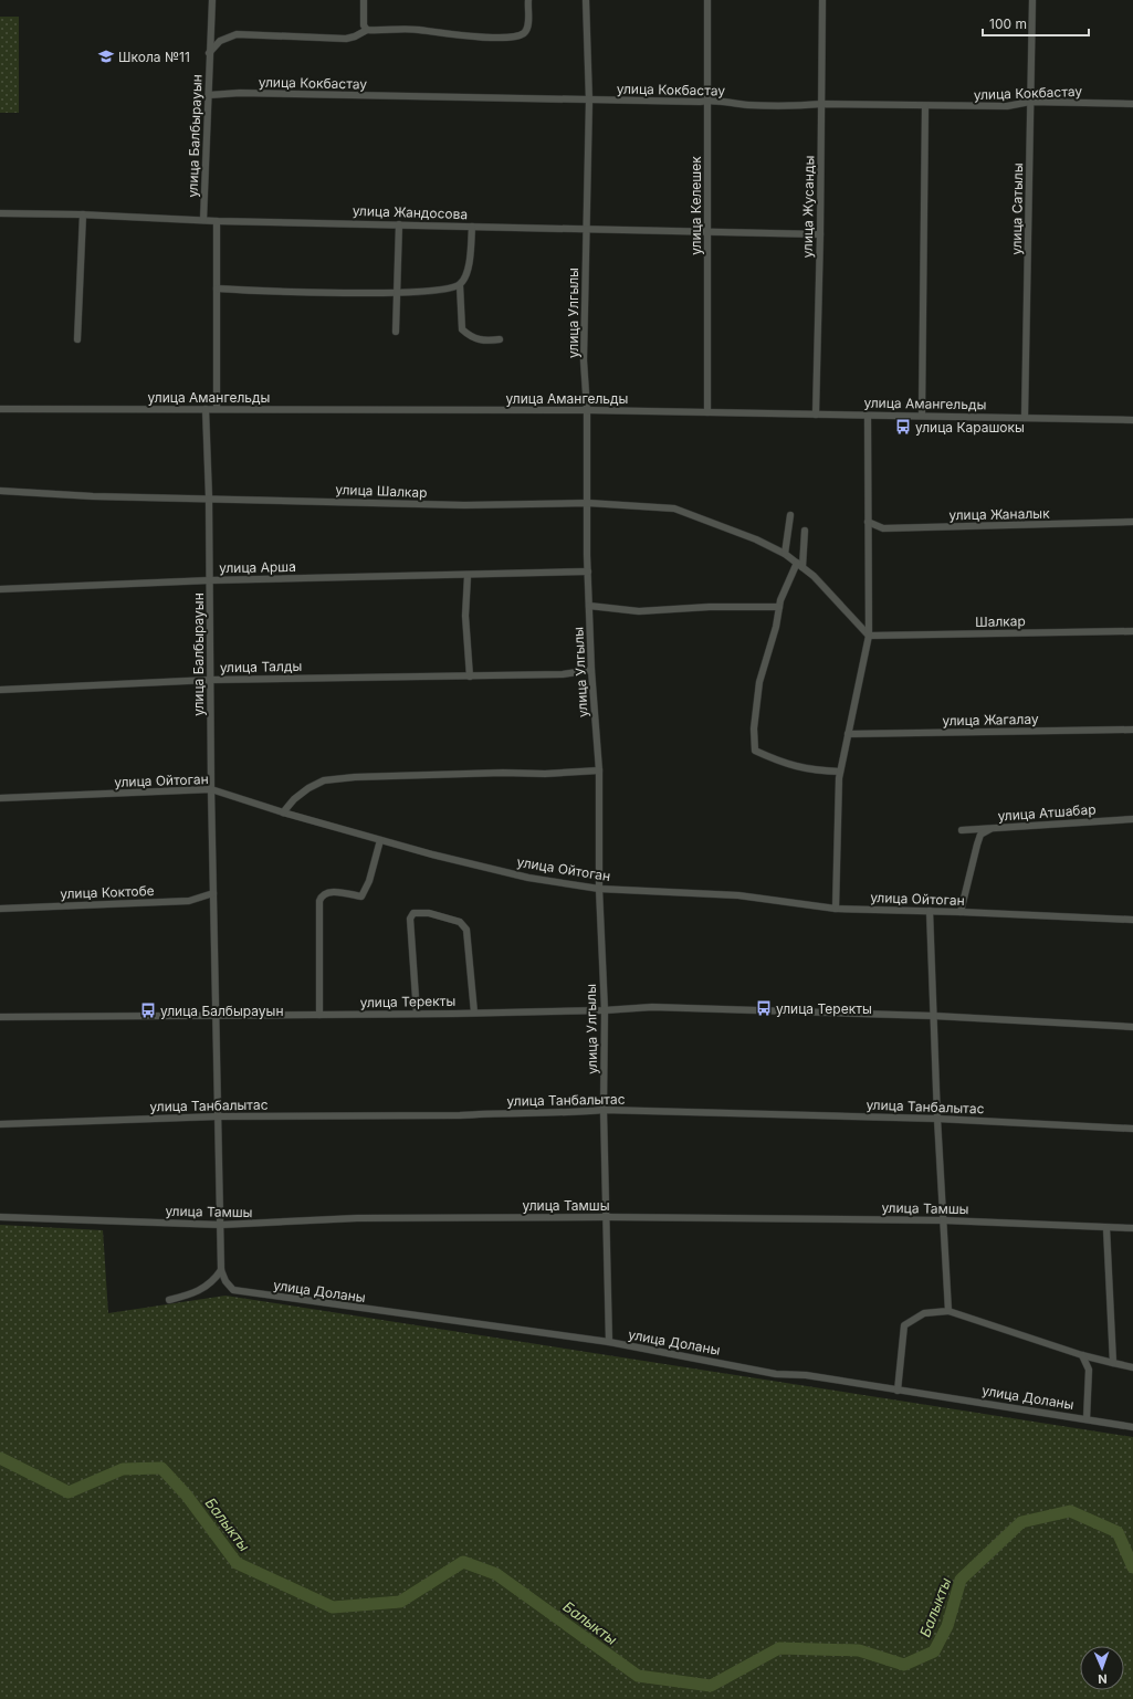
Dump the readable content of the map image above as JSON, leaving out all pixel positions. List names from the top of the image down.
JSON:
{
  "streets": {
    "street": [
      "улица Кокбастау",
      "улица Балбырауын",
      "улица Келешек",
      "улица Жусанды",
      "улица Сатылы",
      "улица Жандосова",
      "улица Улгылы",
      "улица Амангельды",
      "улица Шалкар",
      "улица Жаналык",
      "улица Арша",
      "Шалкар",
      "улица Талды",
      "улица Жагалау",
      "улица Ойтоган",
      "улица Атшабар",
      "улица Коктобе",
      "улица Теректы",
      "улица Танбалытас",
      "улица Тамшы",
      "улица Доланы"
    ]
  },
  "crossings": [
    ["улица Кокбастау", "улица Балбырауын"],
    ["улица Кокбастау", "улица Келешек"],
    ["улица Кокбастау", "улица Жусанды"],
    ["улица Кокбастау", "улица Сатылы"],
    ["улица Кокбастау", "улица Улгылы"],
    ["улица Балбырауын", "улица Жандосова"],
    ["улица Балбырауын", "улица Амангельды"],
    ["улица Балбырауын", "улица Шалкар"],
    ["улица Балбырауын", "улица Арша"],
    ["улица Балбырауын", "улица Талды"],
    ["улица Балбырауын", "улица Ойтоган"],
    ["улица Балбырауын", "улица Коктобе"],
    ["улица Балбырауын", "улица Теректы"],
    ["улица Балбырауын", "улица Танбалытас"],
    ["улица Балбырауын", "улица Тамшы"],
    ["улица Балбырауын", "улица Доланы"],
    ["улица Келешек", "улица Жандосова"],
    ["улица Келешек", "улица Амангельды"],
    ["улица Жусанды", "улица Жандосова"],
    ["улица Жусанды", "улица Амангельды"],
    ["улица Сатылы", "улица Амангельды"],
    ["улица Жандосова", "улица Улгылы"],
    ["улица Улгылы", "улица Амангельды"],
    ["улица Улгылы", "улица Шалкар"],
    ["улица Улгылы", "улица Арша"],
    ["улица Улгылы", "улица Талды"],
    ["улица Улгылы", "улица Ойтоган"],
    ["улица Улгылы", "улица Теректы"],
    ["улица Улгылы", "улица Танбалытас"],
    ["улица Улгылы", "улица Тамшы"],
    ["улица Улгылы", "улица Доланы"],
    ["улица Шалкар", "Шалкар"]
  ],
  "water": ["Балыкты"],
  "places": {
    "school or university": ["Школа №11"],
    "bus stop": ["улица Карашокы", "улица Теректы", "улица Балбырауын"]
  },
  "scale_bar": "100 m",
  "north": "bottom"
}
